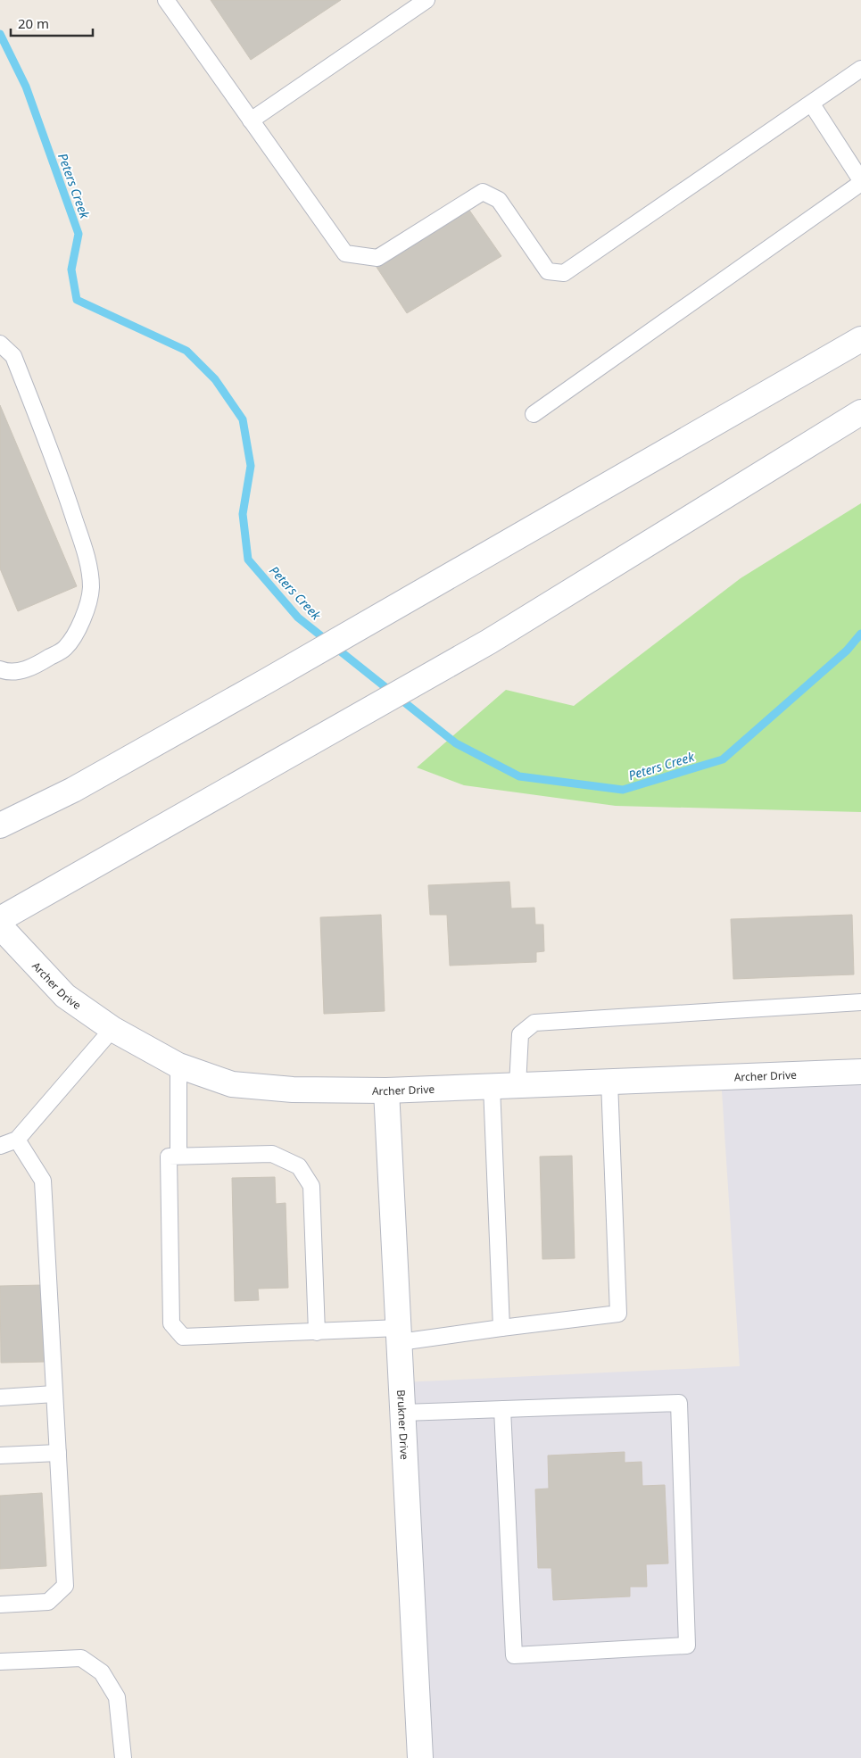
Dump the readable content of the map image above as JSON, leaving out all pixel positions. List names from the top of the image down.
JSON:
{
  "streets": {
    "main road": ["Archer Drive", "Brukner Drive"]
  },
  "crossings": [
    ["Archer Drive", "Brukner Drive"]
  ],
  "water": ["Peters Creek"],
  "scale_bar": "20 m"
}
